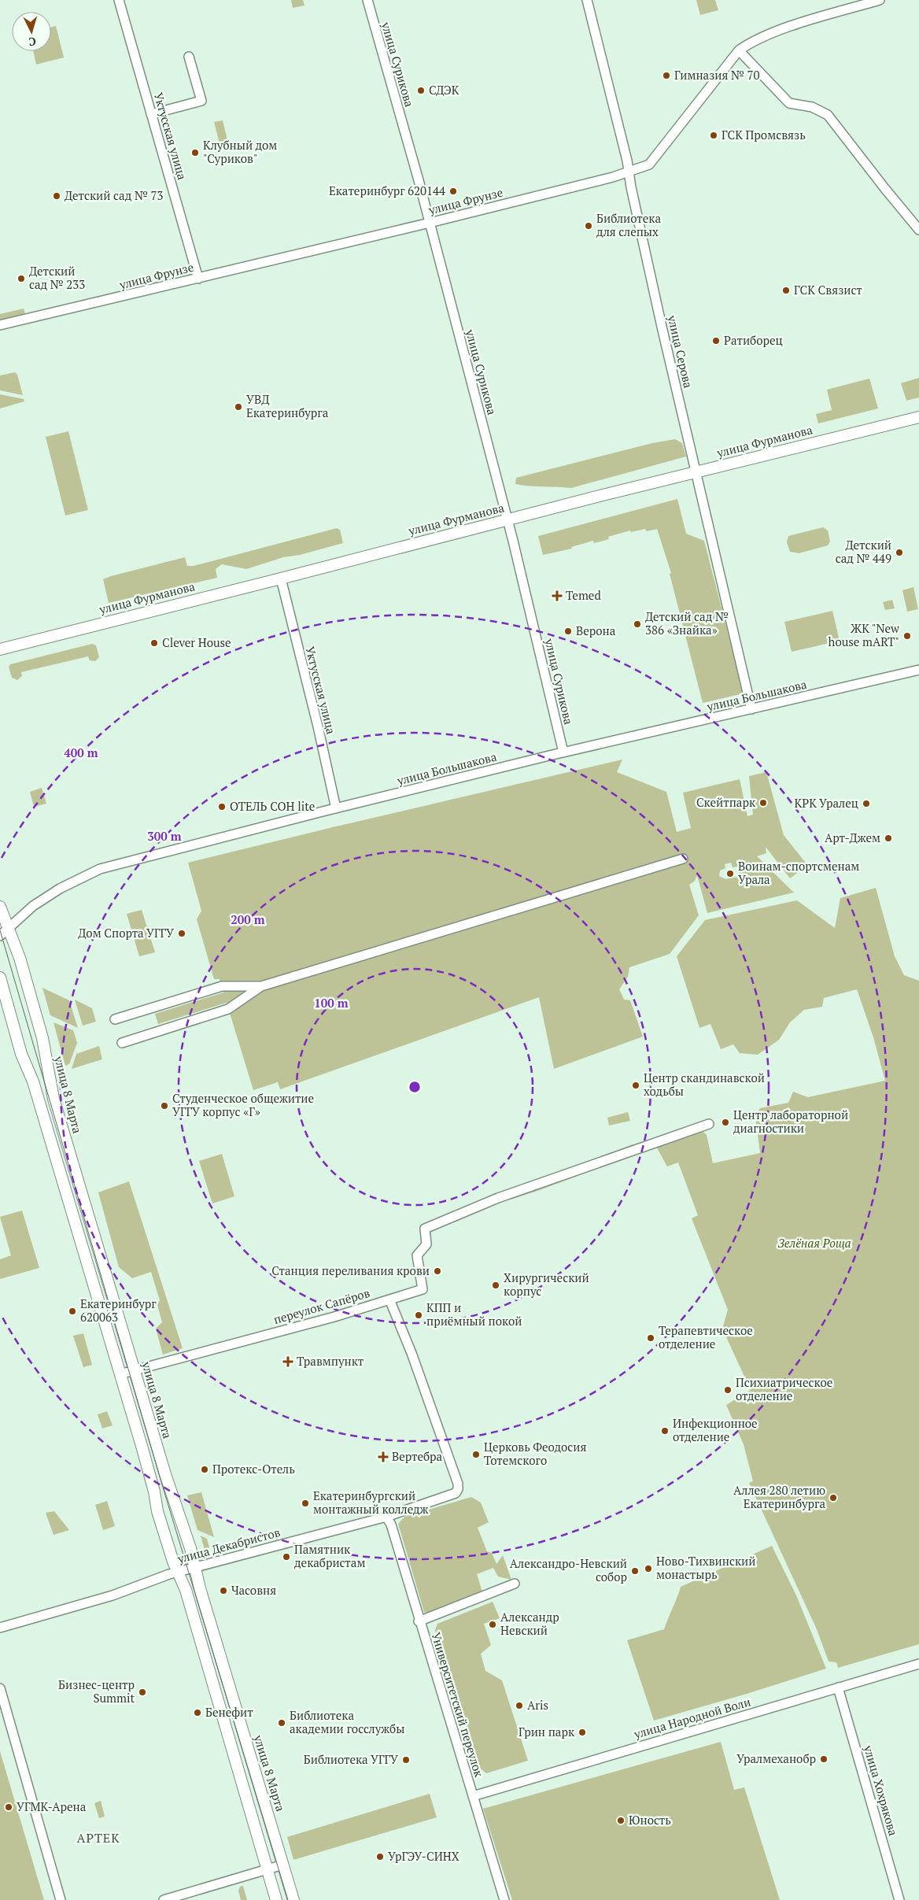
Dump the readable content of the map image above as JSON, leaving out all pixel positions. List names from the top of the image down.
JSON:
{
  "streets": {
    "main road": ["улица Фурманова", "улица 8 Марта"],
    "street": [
      "улица Сурикова",
      "Уктусская улица",
      "улица Фрунзе",
      "улица Серова",
      "улица Большакова",
      "переулок Сапёров",
      "улица Декабристов",
      "Университетский переулок",
      "улица Народной Воли",
      "улица Хохрякова"
    ]
  },
  "crossings": [
    ["улица Сурикова", "улица Фрунзе"],
    ["улица Сурикова", "улица Фурманова"],
    ["улица Сурикова", "улица Большакова"],
    ["Уктусская улица", "улица Фрунзе"],
    ["Уктусская улица", "улица Фурманова"],
    ["Уктусская улица", "улица Большакова"],
    ["улица Фрунзе", "улица Серова"],
    ["улица Серова", "улица Фурманова"],
    ["улица Серова", "улица Большакова"],
    ["улица Большакова", "улица 8 Марта"],
    ["улица 8 Марта", "переулок Сапёров"],
    ["улица 8 Марта", "улица Декабристов"],
    ["переулок Сапёров", "улица Декабристов"],
    ["улица Декабристов", "Университетский переулок"],
    ["Университетский переулок", "улица Народной Воли"],
    ["улица Народной Воли", "улица Хохрякова"]
  ],
  "districts": ["АРТЕК"],
  "parks": ["Зелёная Роща"],
  "places": {
    "other": [
      "Гимназия № 70",
      "СДЭК",
      "ГСК Промсвязь",
      "Клубный дом \"Суриков\"",
      "Екатеринбург 620144",
      "Детский сад № 73",
      "Библиотека для слепых",
      "Детский сад № 233",
      "ГСК Связист",
      "Ратиборец",
      "УВД Екатеринбурга",
      "Детский сад № 449",
      "Детский сад № 386 «Знайка»",
      "Верона",
      "ЖК \"New house mART\"",
      "Clever House",
      "Скейтпарк",
      "КРК Уралец",
      "ОТЕЛЬ СОН lite",
      "Арт-Джем",
      "Воинам-спортсменам Урала",
      "Дом Спорта УГГУ",
      "Центр скандинавской ходьбы",
      "Студенческое общежитие УГГУ корпус «Г»",
      "Центр лабораторной диагностики",
      "Станция переливания крови",
      "Хирургический корпус",
      "Екатеринбург 620063",
      "КПП и приёмный покой",
      "Терапевтическое отделение",
      "Психиатрическое отделение",
      "Инфекционное отделение",
      "Церковь Феодосия Тотемского",
      "Протекс-Отель",
      "Аллея 280 летию Екатеринбурга",
      "Екатеринбургский монтажный колледж",
      "Памятник декабристам",
      "Ново-Тихвинский монастырь",
      "Александро-Невский собор",
      "Часовня",
      "Александр Невский",
      "Бизнес-центр Summit",
      "Aris",
      "Бенефит",
      "Библиотека академии госслужбы",
      "Грин парк",
      "Уралмеханобр",
      "Библиотека УГГУ",
      "УГМК-Арена",
      "Юность",
      "УрГЭУ-СИНХ"
    ],
    "health": ["Temed", "Травмпункт", "Вертебра"]
  },
  "north": "bottom",
  "rings": [
    "400 m",
    "300 m",
    "200 m",
    "100 m"
  ]
}
